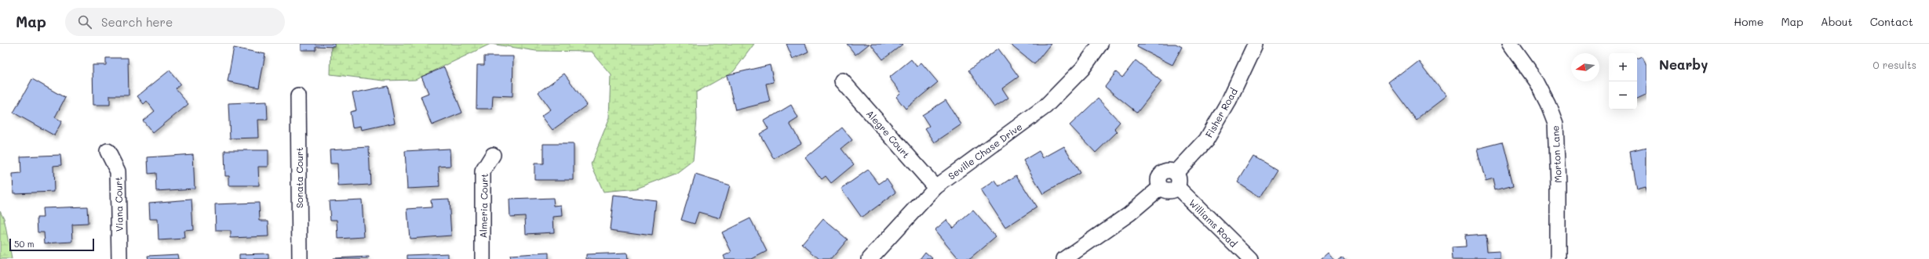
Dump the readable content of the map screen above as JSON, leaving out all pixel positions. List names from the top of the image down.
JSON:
{
  "streets": {
    "street": [
      "Fisher Road",
      "Alegre Court",
      "Seville Chase Drive",
      "Morton Lane",
      "Sonata Court",
      "Viana Court",
      "Almeria Court",
      "Williams Road"
    ]
  },
  "crossings": [
    ["Fisher Road", "Williams Road"],
    ["Alegre Court", "Seville Chase Drive"]
  ],
  "scale_bar": "50 m",
  "north": "left",
  "page": {
    "header": "Map",
    "search": "Search here",
    "nav": [
      "Home",
      "Map",
      "About",
      "Contact"
    ],
    "heading": ["Nearby", "0 results"],
    "map_buttons": ["+", "−"],
    "scale": "50 m"
  }
}
